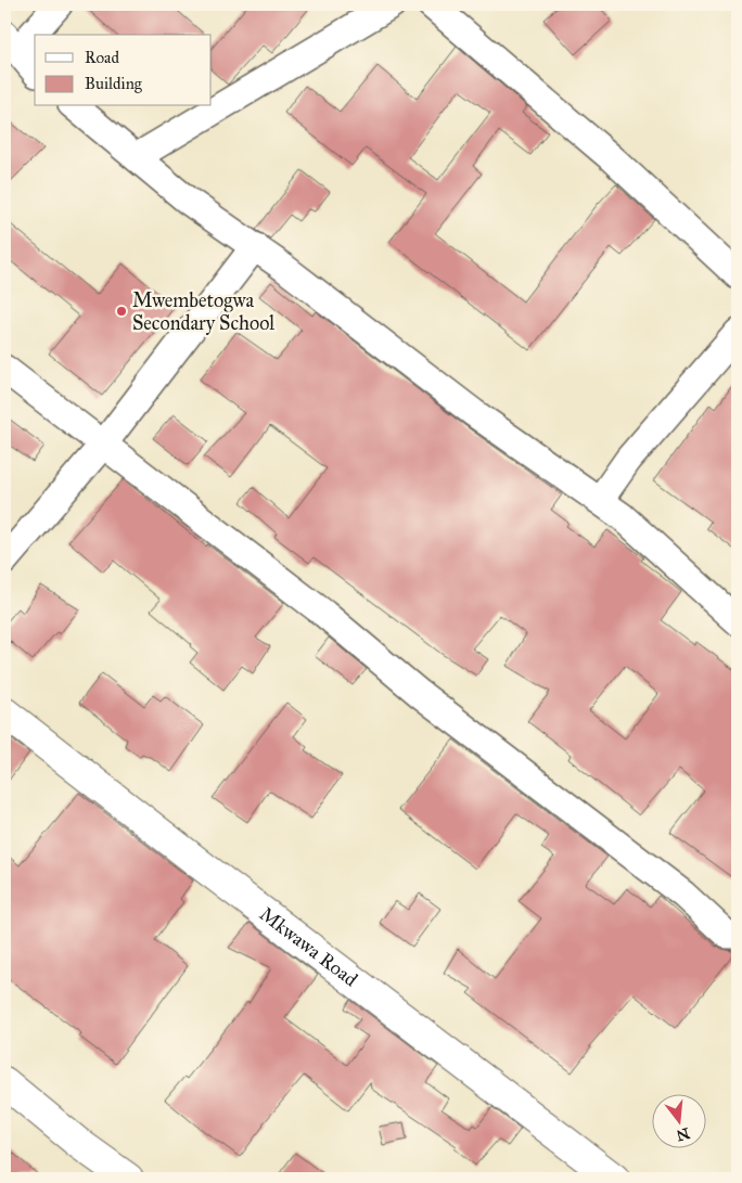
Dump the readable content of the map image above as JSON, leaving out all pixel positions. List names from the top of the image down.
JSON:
{
  "streets": {
    "street": ["Mkwawa Road"]
  },
  "places": ["Mwembetogwa Secondary School"],
  "legend": ["Road", "Building"],
  "north": "bottom"
}
